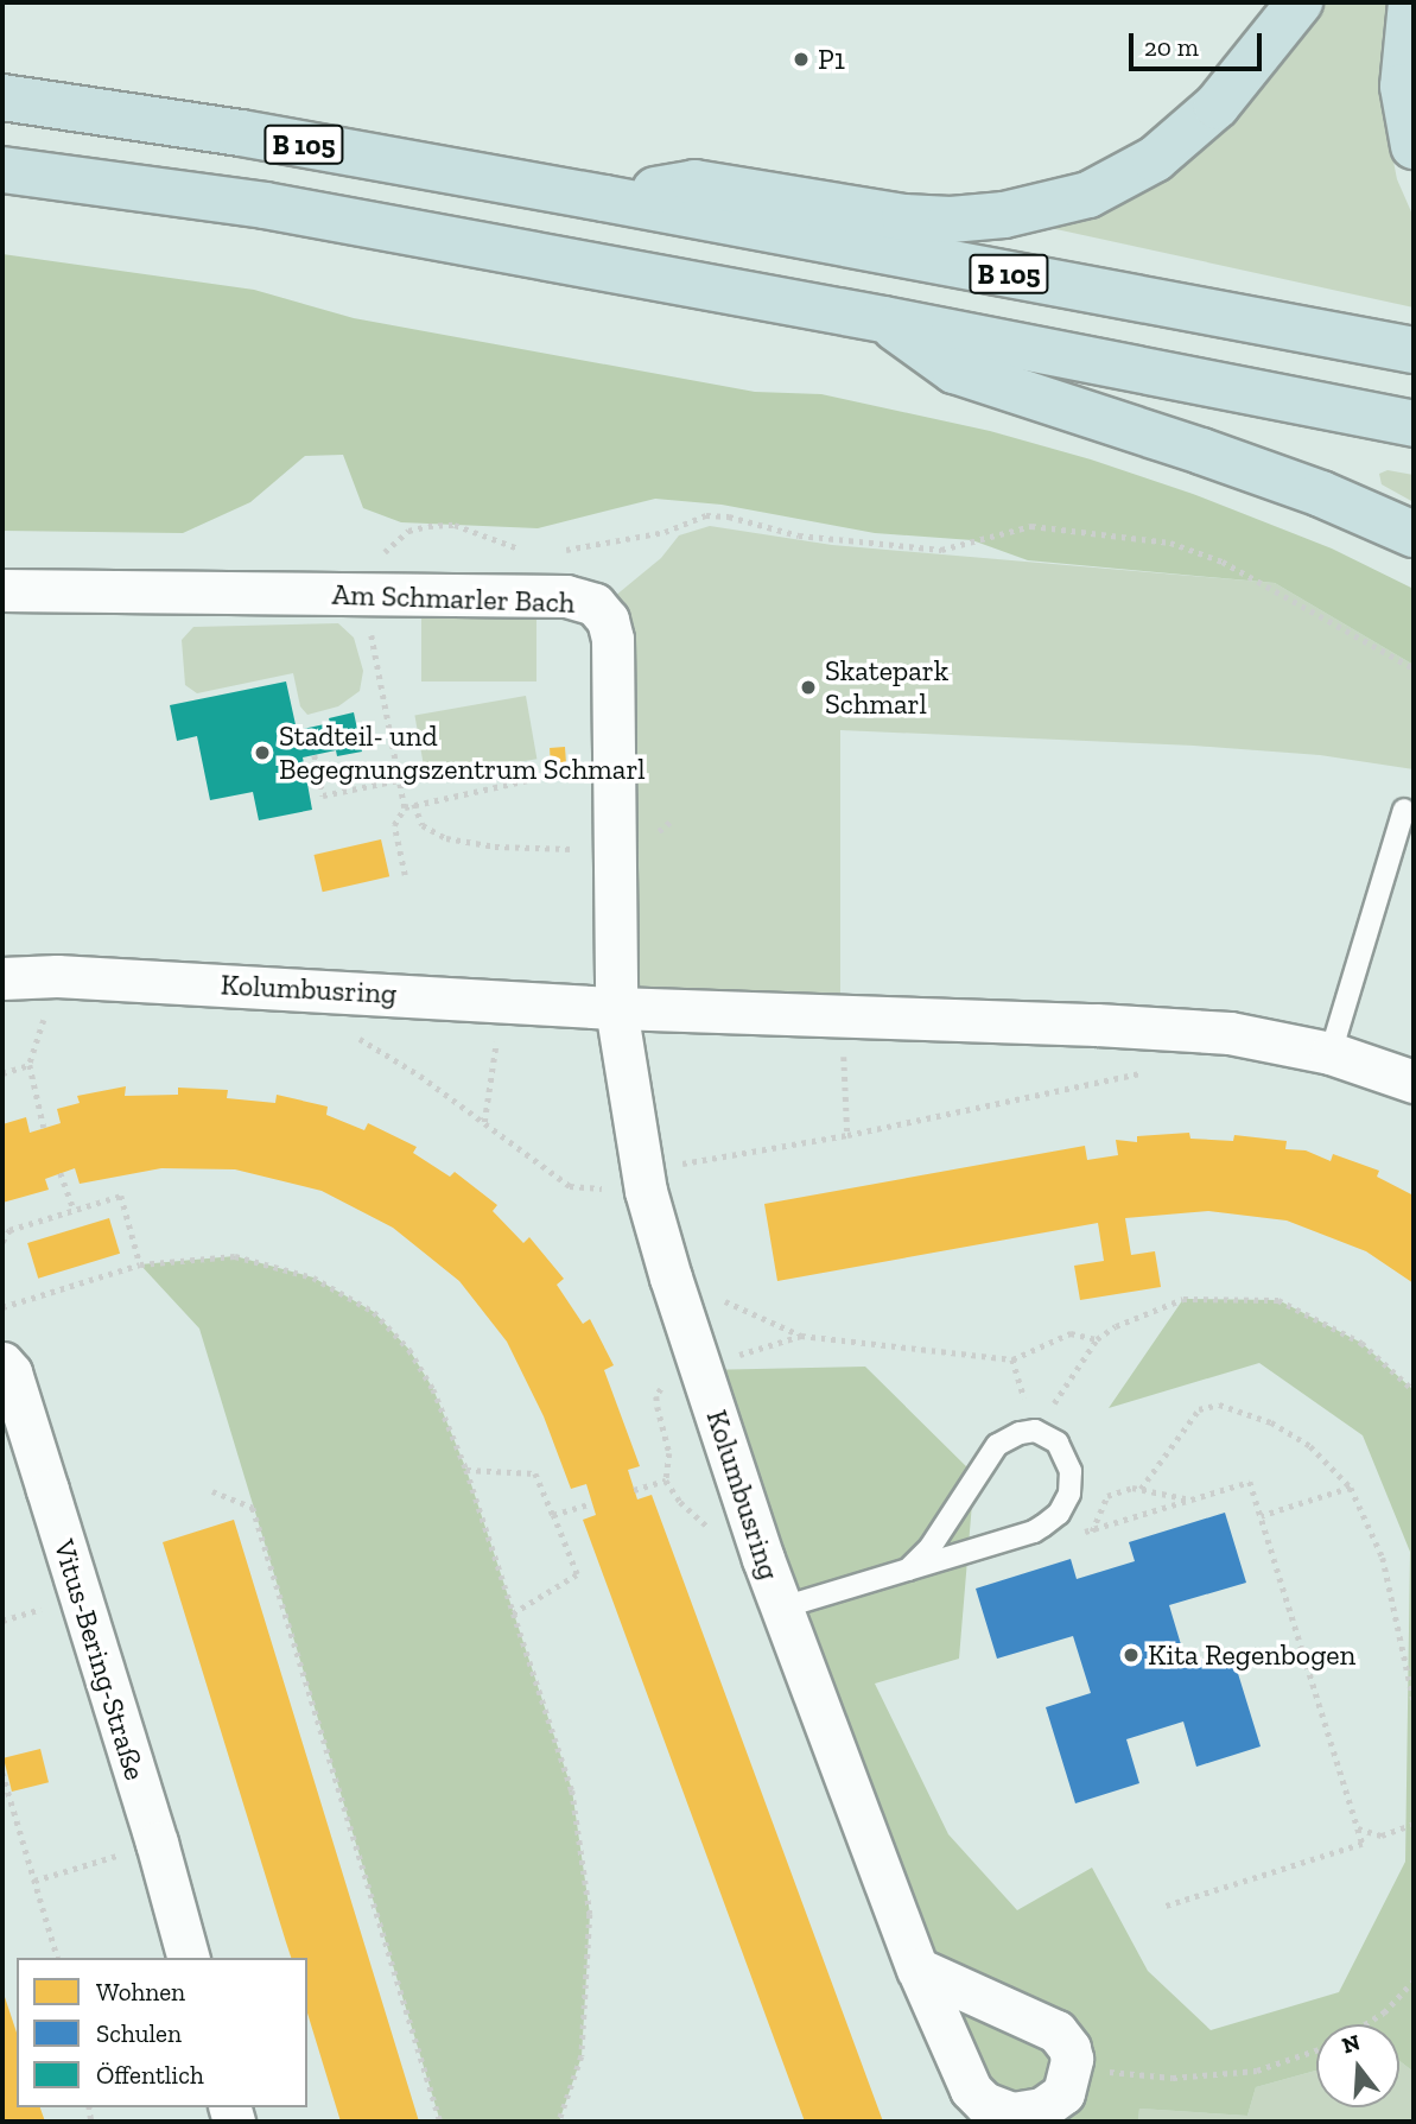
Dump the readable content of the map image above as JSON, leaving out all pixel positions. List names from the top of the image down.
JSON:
{
  "streets": {
    "highway": ["B 105"],
    "street": ["Am Schmarler Bach", "Kolumbusring", "Vitus-Bering-Straße"]
  },
  "crossings": [
    ["Am Schmarler Bach", "Kolumbusring"]
  ],
  "places": [
    "P1",
    "Skatepark Schmarl",
    "Stadteil- und Begegnungszentrum Schmarl",
    "Kita Regenbogen"
  ],
  "legend": ["Wohnen", "Schulen", "Öffentlich"],
  "scale_bar": "20 m",
  "north": "top"
}
